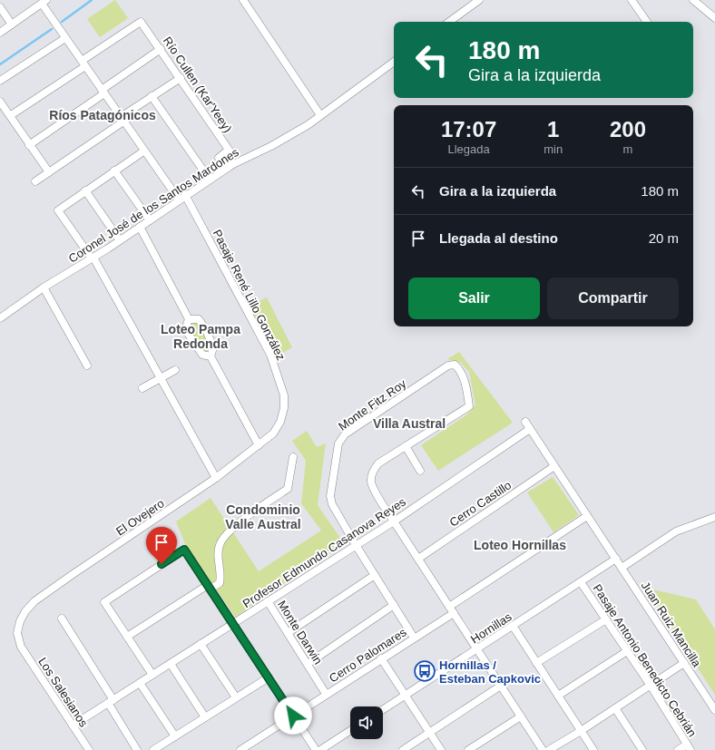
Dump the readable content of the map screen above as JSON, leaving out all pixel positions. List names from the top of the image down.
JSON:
{
  "streets": {
    "street": [
      "Río Cullen (Kar'Yeey)",
      "Coronel José de los Santos Mardones",
      "Pasaje René Lillo González",
      "Monte Fitz Roy",
      "Cerro Castillo",
      "El Ovejero",
      "Profesor Edmundo Casanova Reyes",
      "Juan Ruiz Mancilla",
      "Hornillas",
      "Monte Darwin",
      "Cerro Palomares",
      "Pasaje Antonio Benedicto Cebrián",
      "Los Salesianos"
    ]
  },
  "crossings": [
    ["Coronel José de los Santos Mardones", "Pasaje René Lillo González"],
    ["Pasaje René Lillo González", "El Ovejero"],
    ["Monte Fitz Roy", "Profesor Edmundo Casanova Reyes"],
    ["Monte Fitz Roy", "Cerro Palomares"],
    ["Cerro Castillo", "Juan Ruiz Mancilla"],
    ["El Ovejero", "Los Salesianos"],
    ["Profesor Edmundo Casanova Reyes", "Juan Ruiz Mancilla"],
    ["Profesor Edmundo Casanova Reyes", "Monte Darwin"],
    ["Profesor Edmundo Casanova Reyes", "Los Salesianos"],
    ["Juan Ruiz Mancilla", "Hornillas"],
    ["Juan Ruiz Mancilla", "Cerro Palomares"],
    ["Hornillas", "Pasaje Antonio Benedicto Cebrián"],
    ["Monte Darwin", "Cerro Palomares"]
  ],
  "districts": [
    "Ríos Patagónicos",
    "Loteo Pampa Redonda",
    "Villa Austral",
    "Condominio Valle Austral",
    "Loteo Hornillas"
  ],
  "places": {
    "bus stop": ["Hornillas / Esteban Capkovic"]
  },
  "page": {
    "turn": ["180 m", "Gira a la izquierda"],
    "eta": [
      "17:07",
      "Llegada",
      "1",
      "min",
      "200",
      "m"
    ],
    "list": [
      {
        "name": "Gira a la izquierda",
        "value": "180 m"
      },
      {
        "name": "Llegada al destino",
        "value": "20 m"
      }
    ],
    "buttons": ["Salir", "Compartir"]
  }
}
